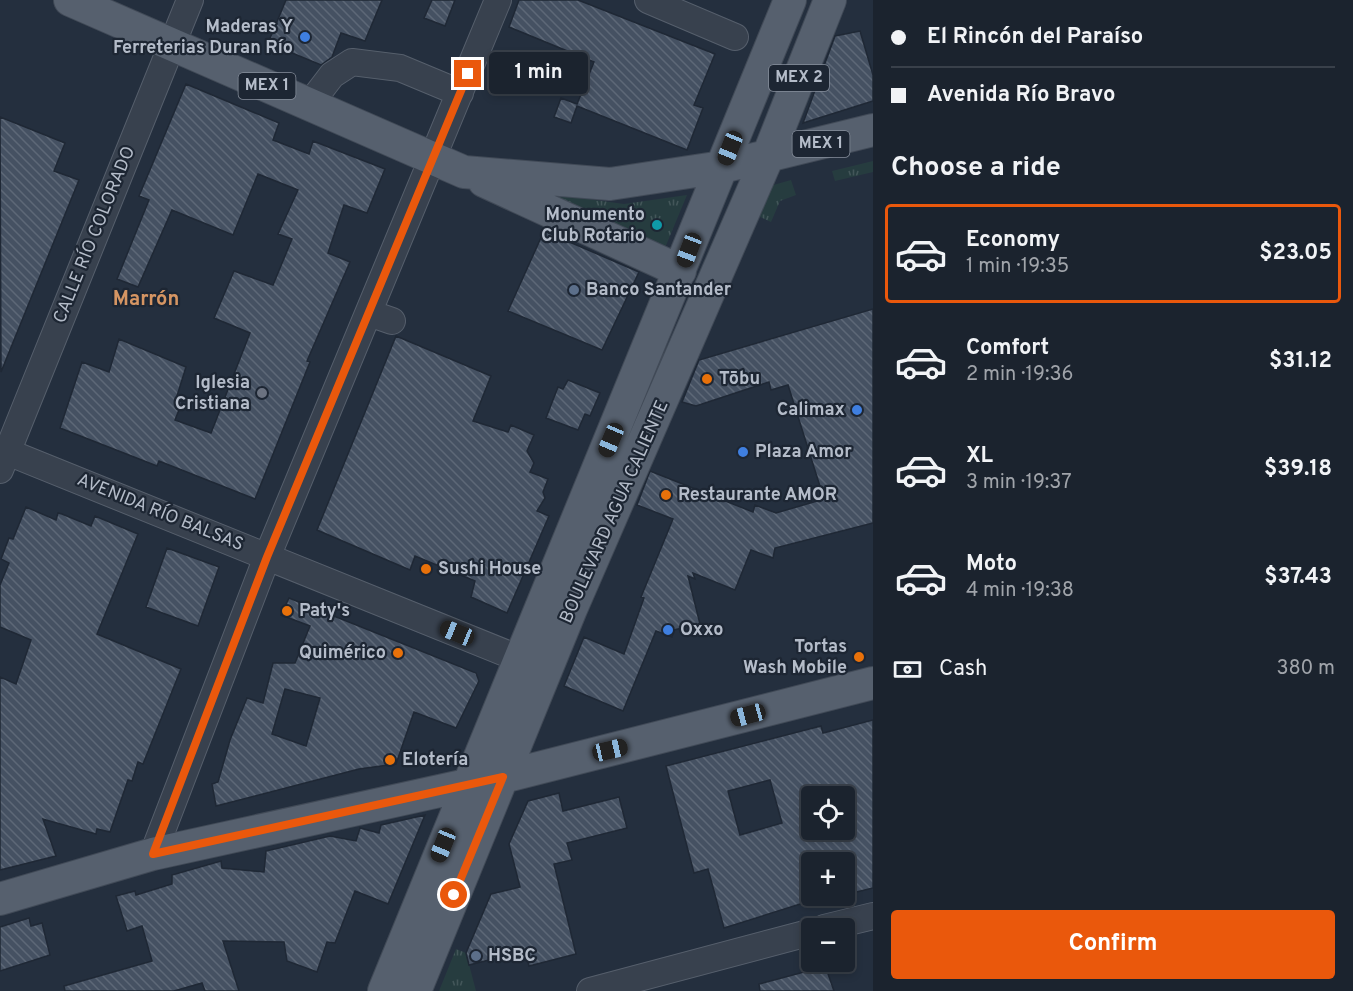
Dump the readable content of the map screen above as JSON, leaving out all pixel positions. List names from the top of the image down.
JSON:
{
  "streets": {
    "main road": ["MEX 2", "MEX 1", "BOULEVARD AGUA CALIENTE"],
    "street": ["CALLE RÍO COLORADO", "AVENIDA RÍO BALSAS"]
  },
  "crossings": [
    ["MEX 1", "CALLE RÍO COLORADO"],
    ["MEX 1", "BOULEVARD AGUA CALIENTE"],
    ["CALLE RÍO COLORADO", "AVENIDA RÍO BALSAS"],
    ["BOULEVARD AGUA CALIENTE", "AVENIDA RÍO BALSAS"]
  ],
  "districts": ["Marrón"],
  "places": [
    "Maderas Y Ferreterias Duran Río",
    "Monumento Club Rotario",
    "Banco Santander",
    "Tōbu",
    "Iglesia Cristiana",
    "Calimax",
    "Plaza Amor",
    "Restaurante AMOR",
    "Sushi House",
    "Paty's",
    "Oxxo",
    "Quimérico",
    "Tortas Wash Mobile",
    "Elotería",
    "HSBC"
  ],
  "page": {
    "banner": ["El Rincón del Paraíso", "Avenida Río Bravo"],
    "bubble": "1 min",
    "heading": "Choose a ride",
    "list": [
      {
        "name": "Economy",
        "note": "1 min · 19:35",
        "value": "$23.05"
      },
      {
        "name": "Comfort",
        "note": "2 min · 19:36",
        "value": "$31.12"
      },
      {
        "name": "XL",
        "note": "3 min · 19:37",
        "value": "$39.18"
      },
      {
        "name": "Moto",
        "note": "4 min · 19:38",
        "value": "$37.43"
      }
    ],
    "pay": ["Cash", "380 m"],
    "map_buttons": ["+", "−"],
    "buttons": "Confirm"
  }
}
